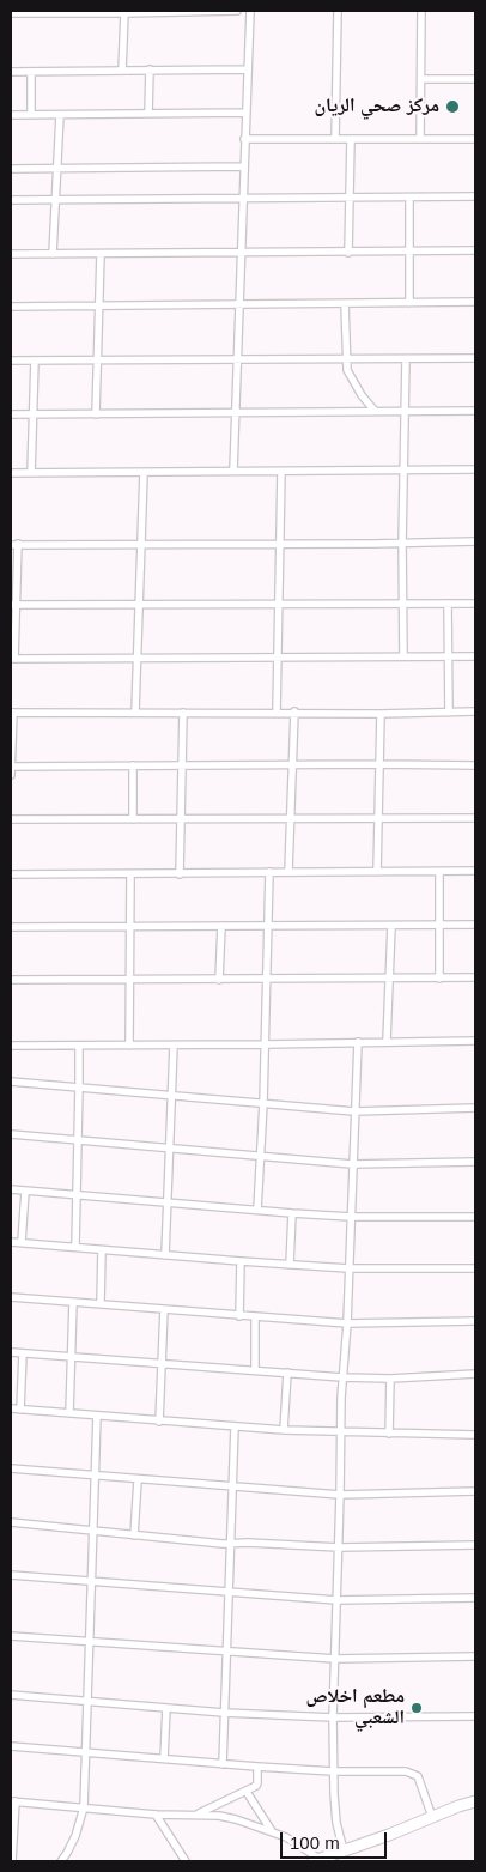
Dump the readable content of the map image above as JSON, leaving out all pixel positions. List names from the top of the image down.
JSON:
{
  "places": ["مركز صحي الريان", "مطعم اخلاص الشعبي"],
  "scale_bar": "100 m"
}
